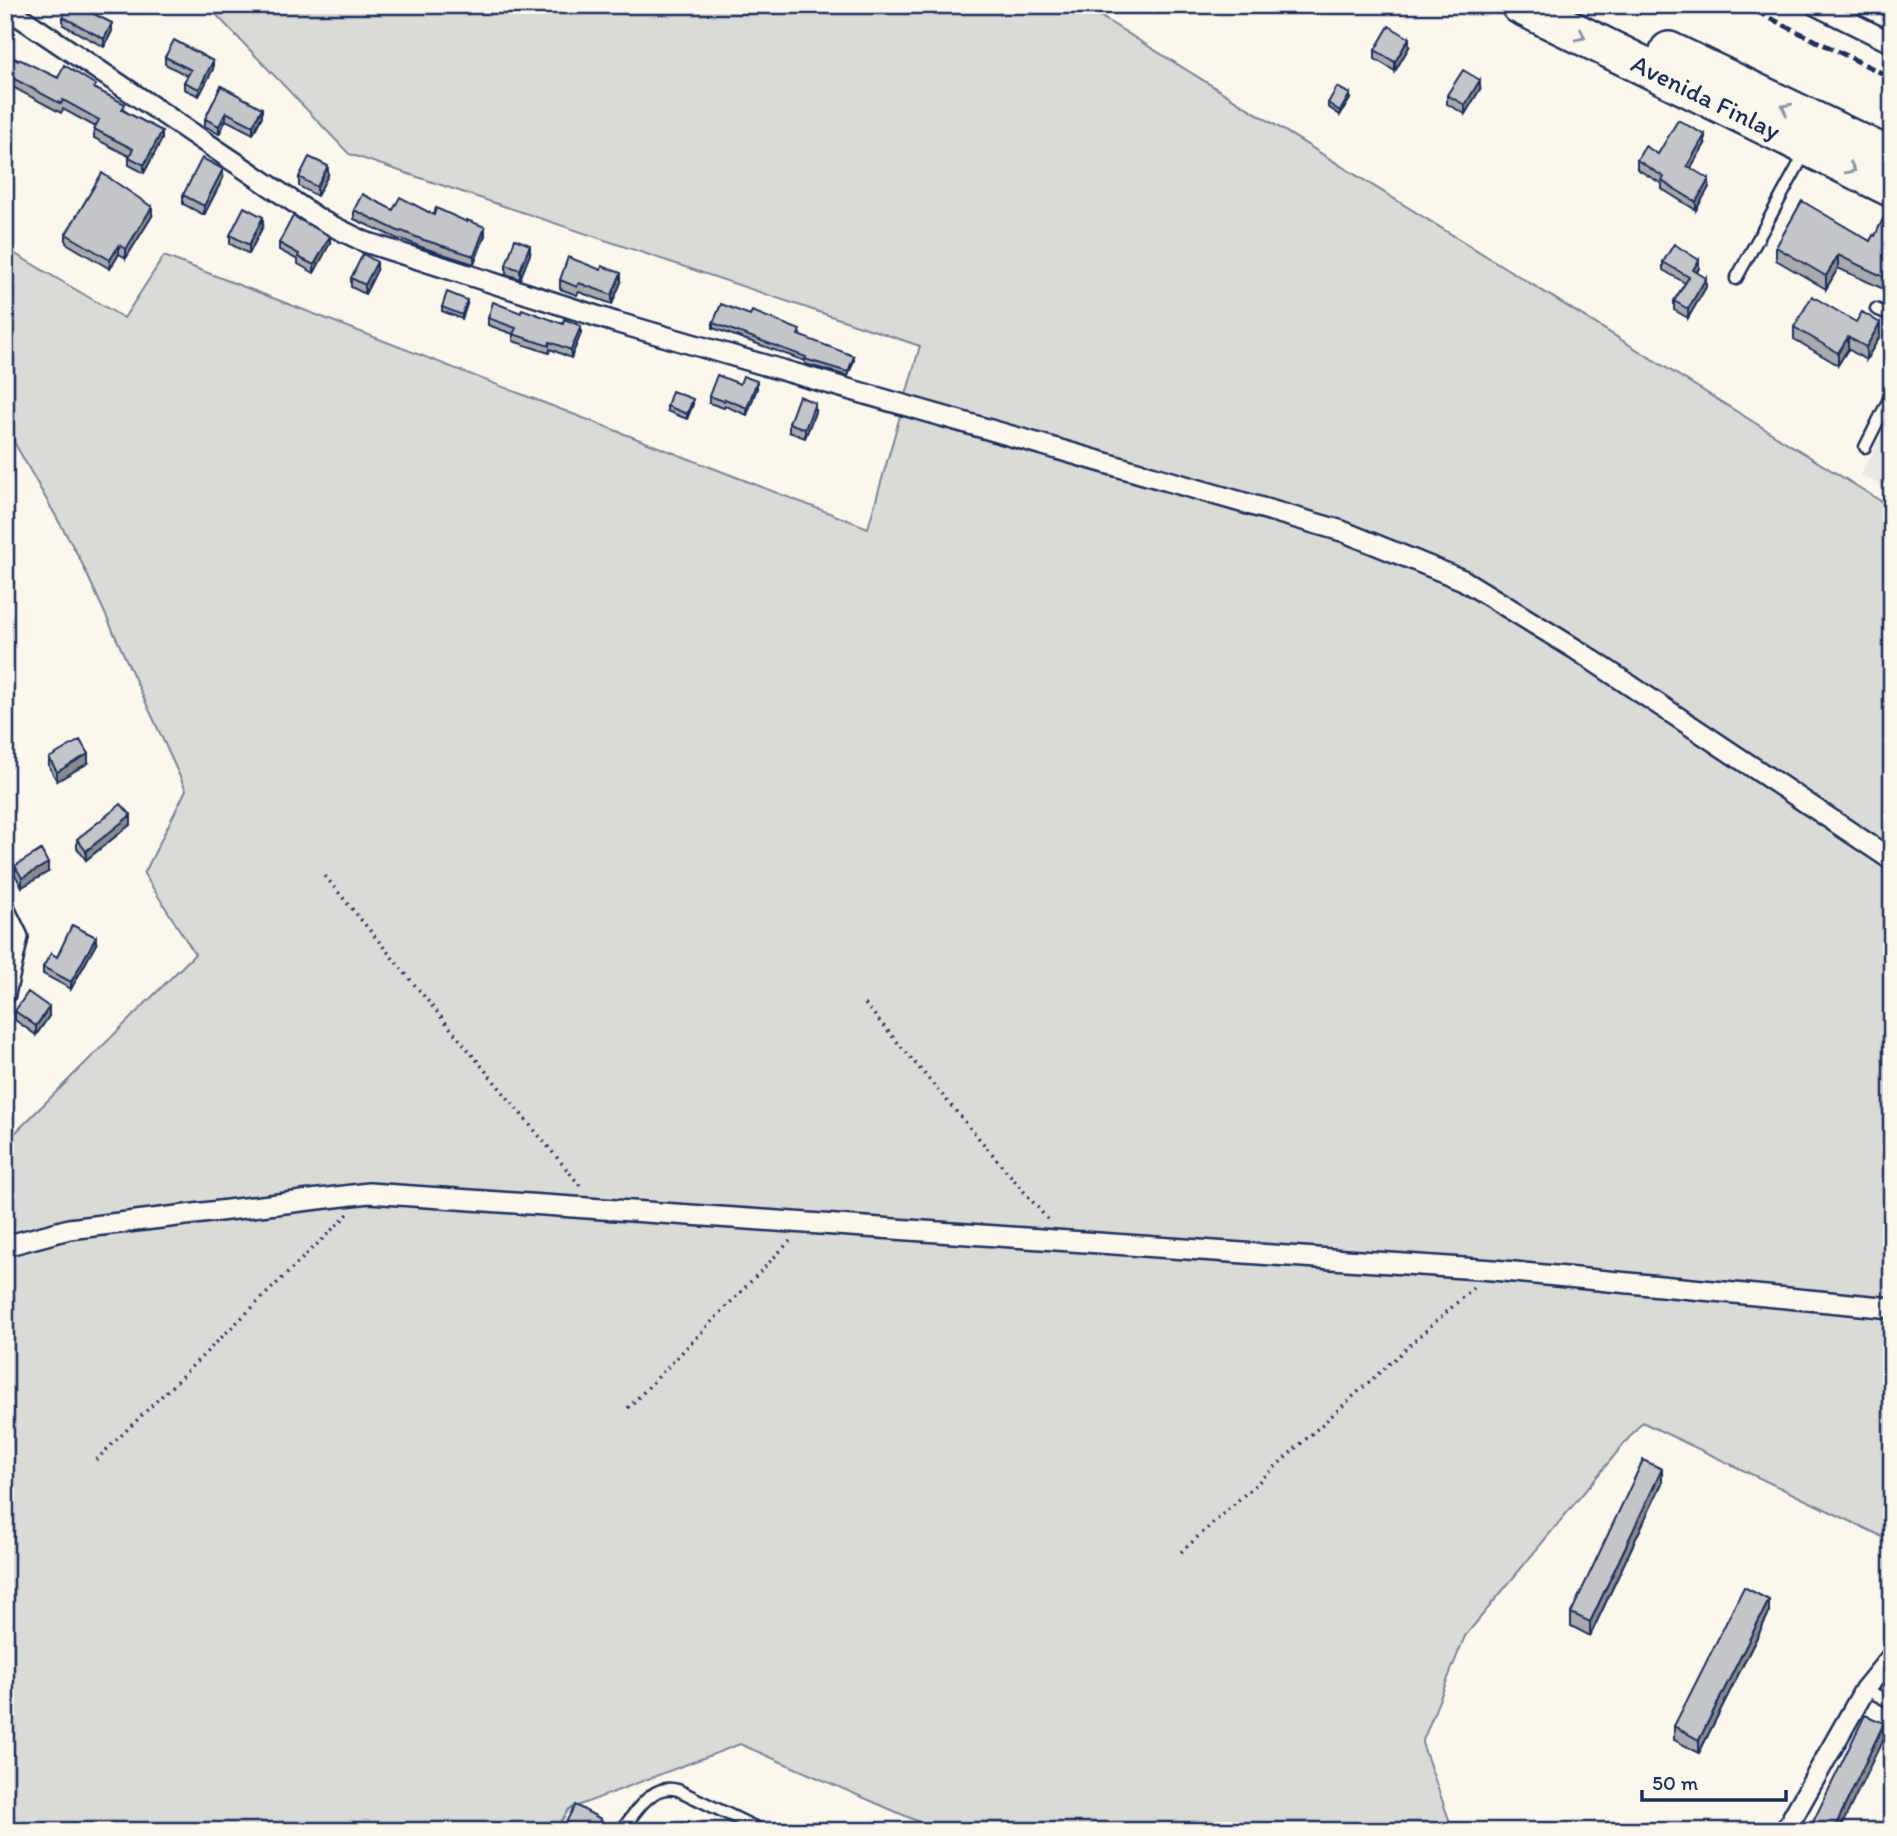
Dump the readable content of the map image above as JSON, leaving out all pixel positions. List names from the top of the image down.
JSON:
{
  "streets": {
    "highway": ["Avenida Finlay"]
  },
  "scale_bar": "50 m"
}
